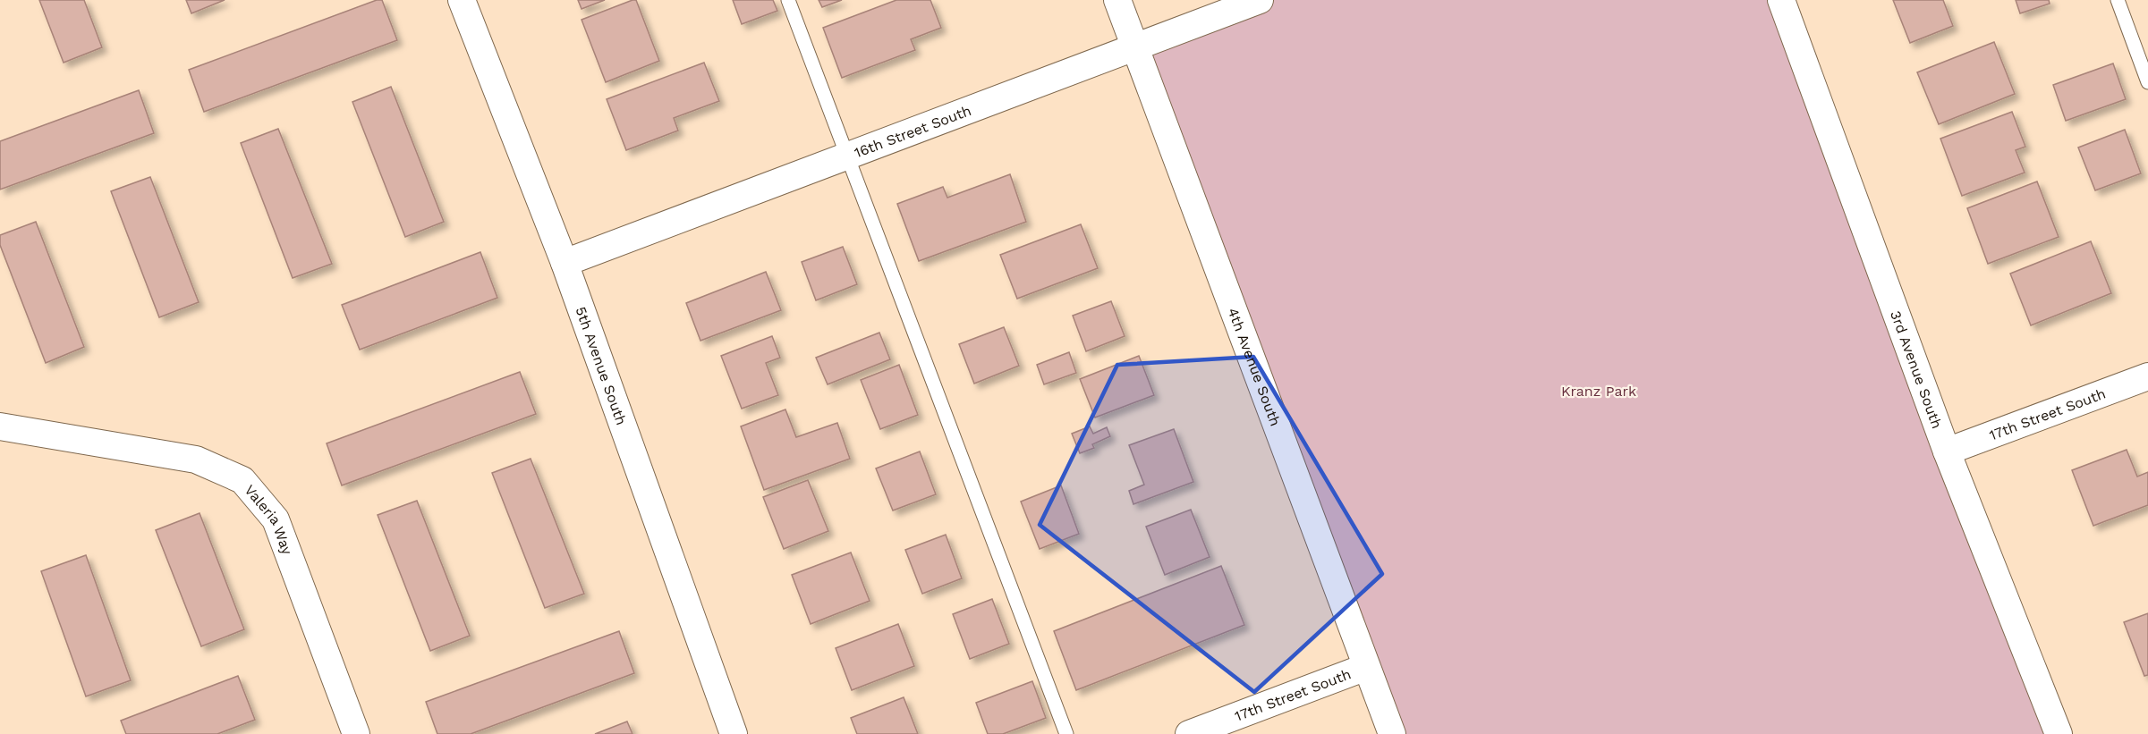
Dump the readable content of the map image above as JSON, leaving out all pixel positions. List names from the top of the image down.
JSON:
{
  "streets": {
    "street": [
      "16th Street South",
      "5th Avenue South",
      "4th Avenue South",
      "3rd Avenue South",
      "17th Street South",
      "Valeria Way"
    ]
  },
  "crossings": [
    ["16th Street South", "5th Avenue South"],
    ["16th Street South", "4th Avenue South"],
    ["4th Avenue South", "17th Street South"],
    ["3rd Avenue South", "17th Street South"]
  ],
  "parks": ["Kranz Park"]
}
